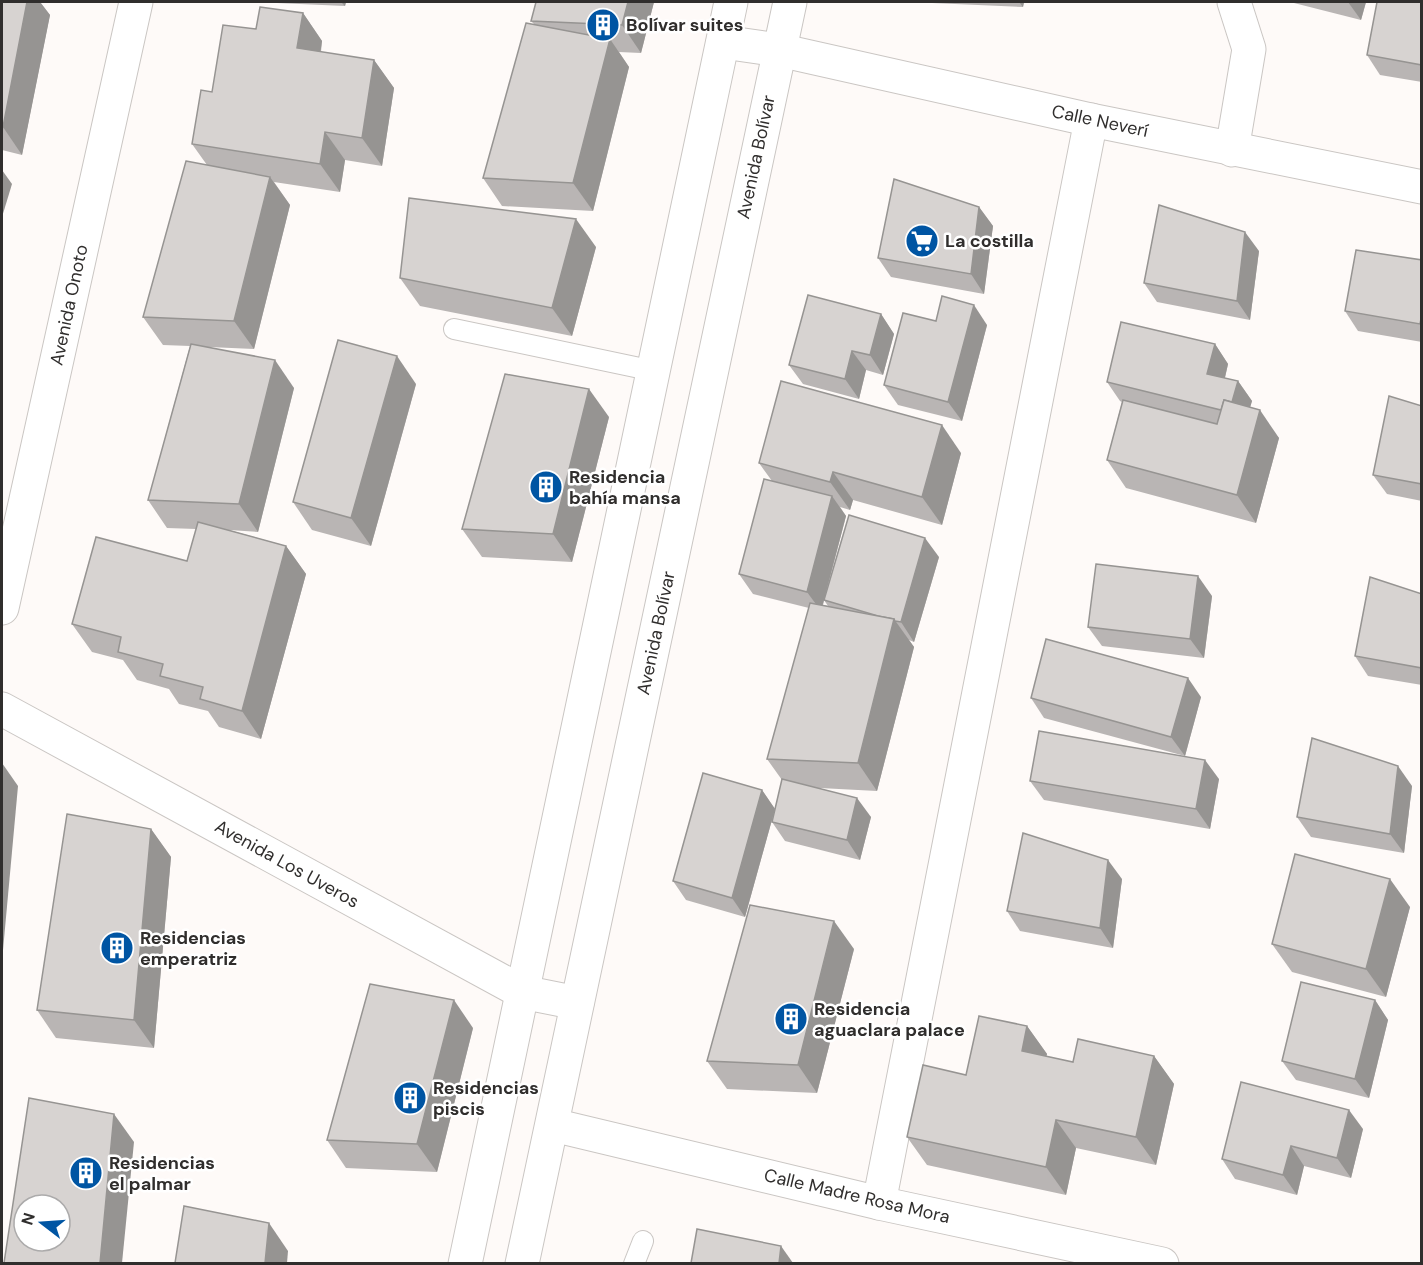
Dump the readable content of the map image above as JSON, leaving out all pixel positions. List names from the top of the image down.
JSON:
{
  "streets": {
    "street": [
      "Calle Neverí",
      "Avenida Bolívar",
      "Avenida Onoto",
      "Avenida Los Uveros",
      "Calle Madre Rosa Mora"
    ]
  },
  "crossings": [
    ["Calle Neverí", "Avenida Bolívar"],
    ["Avenida Bolívar", "Avenida Los Uveros"],
    ["Avenida Bolívar", "Calle Madre Rosa Mora"]
  ],
  "places": {
    "building": [
      "Bolívar suites",
      "Residencia bahía mansa",
      "Residencias emperatriz",
      "Residencia aguaclara palace",
      "Residencias piscis",
      "Residencias el palmar"
    ],
    "supermarket": ["La costilla"]
  },
  "north": "left"
}
